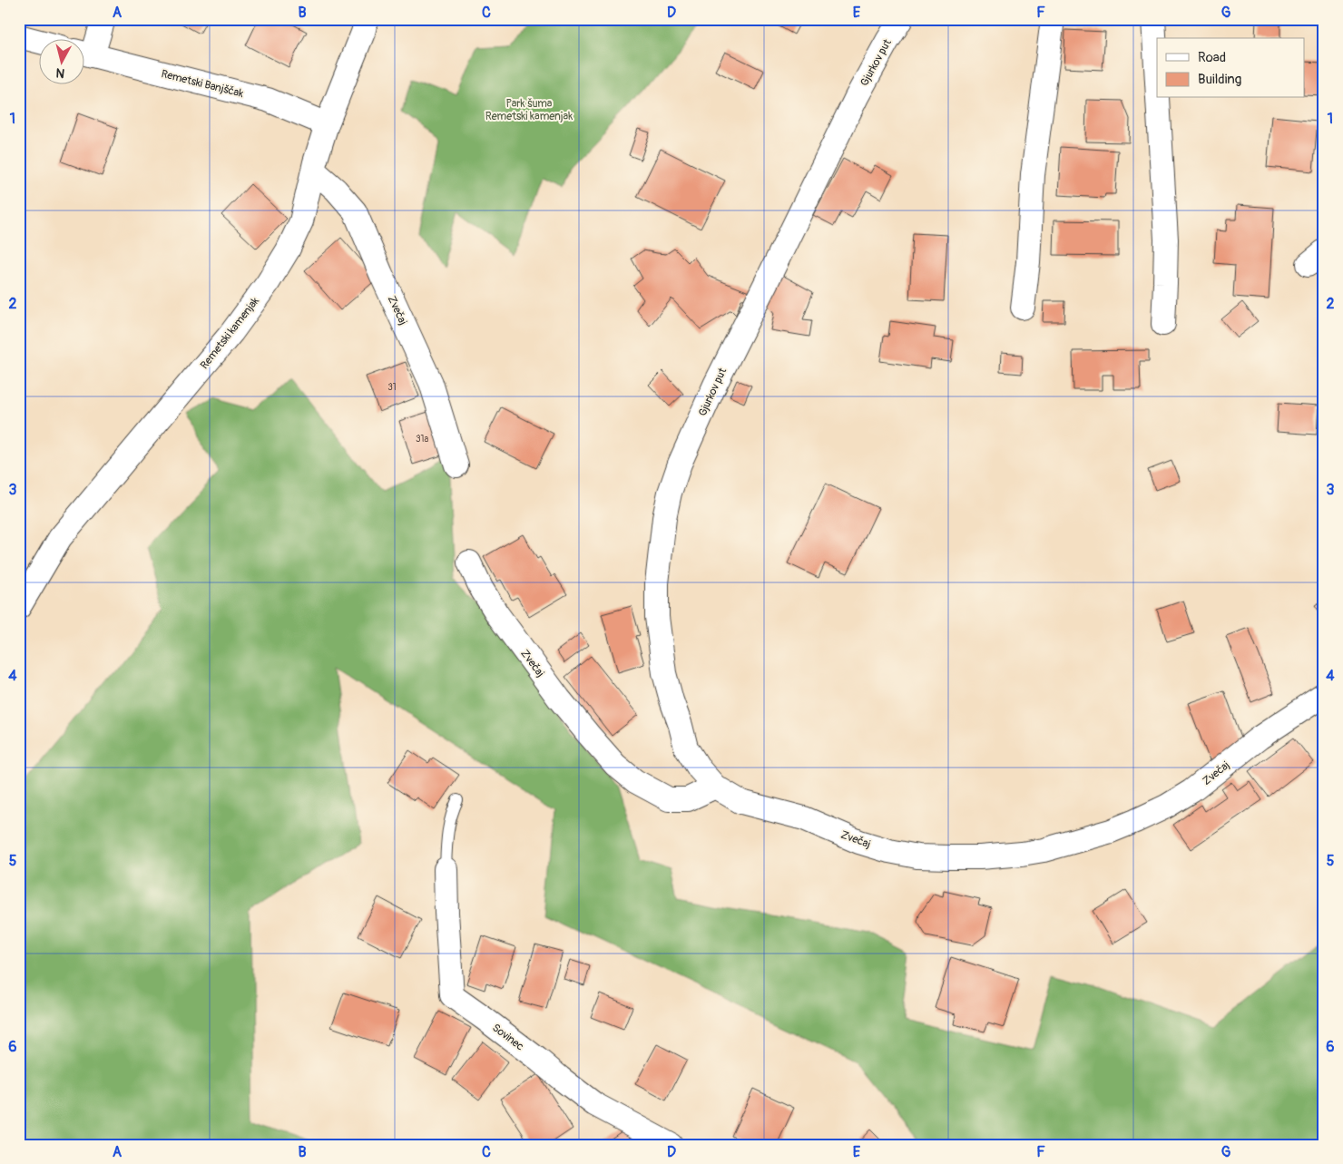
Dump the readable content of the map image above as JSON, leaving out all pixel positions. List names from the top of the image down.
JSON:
{
  "streets": {
    "street": [
      "Gjurkov put",
      "Remetski Banjščak",
      "Zvečaj",
      "Remetski kamenjak",
      "Sovinec"
    ]
  },
  "crossings": [
    ["Gjurkov put", "Zvečaj"],
    ["Remetski Banjščak", "Remetski kamenjak"],
    ["Zvečaj", "Remetski kamenjak"]
  ],
  "parks": ["Park šuma Remetski kamenjak"],
  "house_numbers": ["31", "31a"],
  "legend": ["Road", "Building"],
  "north": "bottom",
  "grid": {
    "columns": [
      "A",
      "B",
      "C",
      "D",
      "E",
      "F",
      "G"
    ],
    "rows": [
      "1",
      "2",
      "3",
      "4",
      "5",
      "6"
    ]
  }
}
